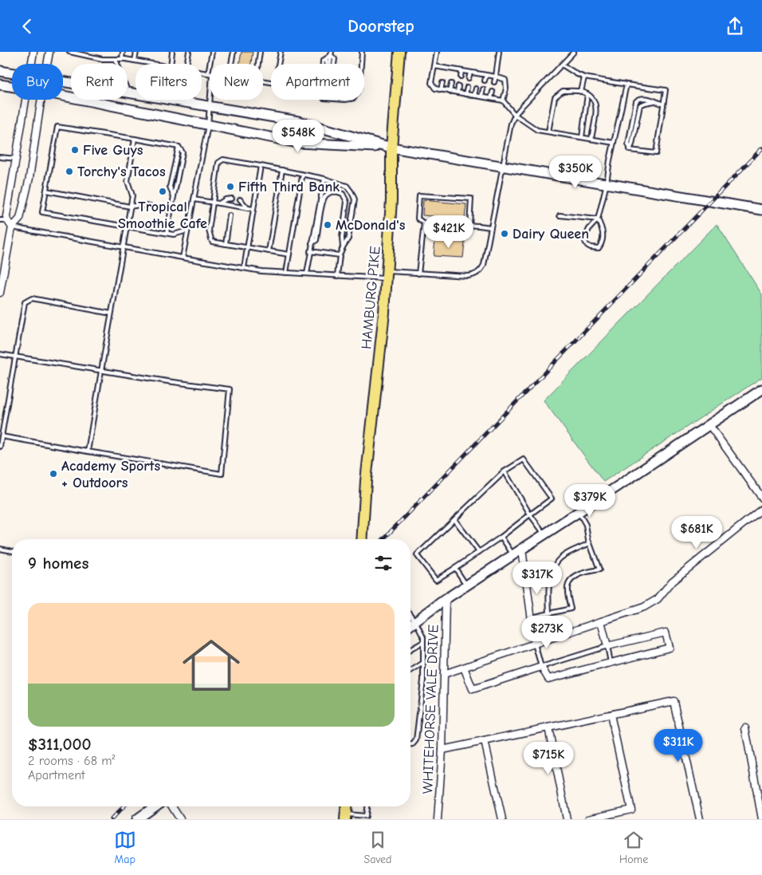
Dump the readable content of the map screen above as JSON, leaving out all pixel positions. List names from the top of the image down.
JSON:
{
  "streets": {
    "main road": ["HAMBURG PIKE"],
    "street": ["WHITEHORSE VALE DRIVE"]
  },
  "places": [
    "Five Guys",
    "Torchy's Tacos",
    "Fifth Third Bank",
    "Tropical Smoothie Cafe",
    "McDonald's",
    "Dairy Queen",
    "Academy Sports + Outdoors"
  ],
  "page": {
    "header": "Doorstep",
    "chip": [
      "Buy",
      "Rent",
      "Filters",
      "New",
      "Apartment"
    ],
    "price": [
      "$548K",
      "$350K",
      "$421K",
      "$379K",
      "$681K",
      "$317K",
      "$273K",
      "$311K",
      "$715K"
    ],
    "heading": "9 homes",
    "list": [
      {
        "name": "$311,000",
        "note": "2 rooms · 68 m² · Apartment"
      }
    ],
    "tabs": ["Map", "Saved", "Home"]
  }
}
